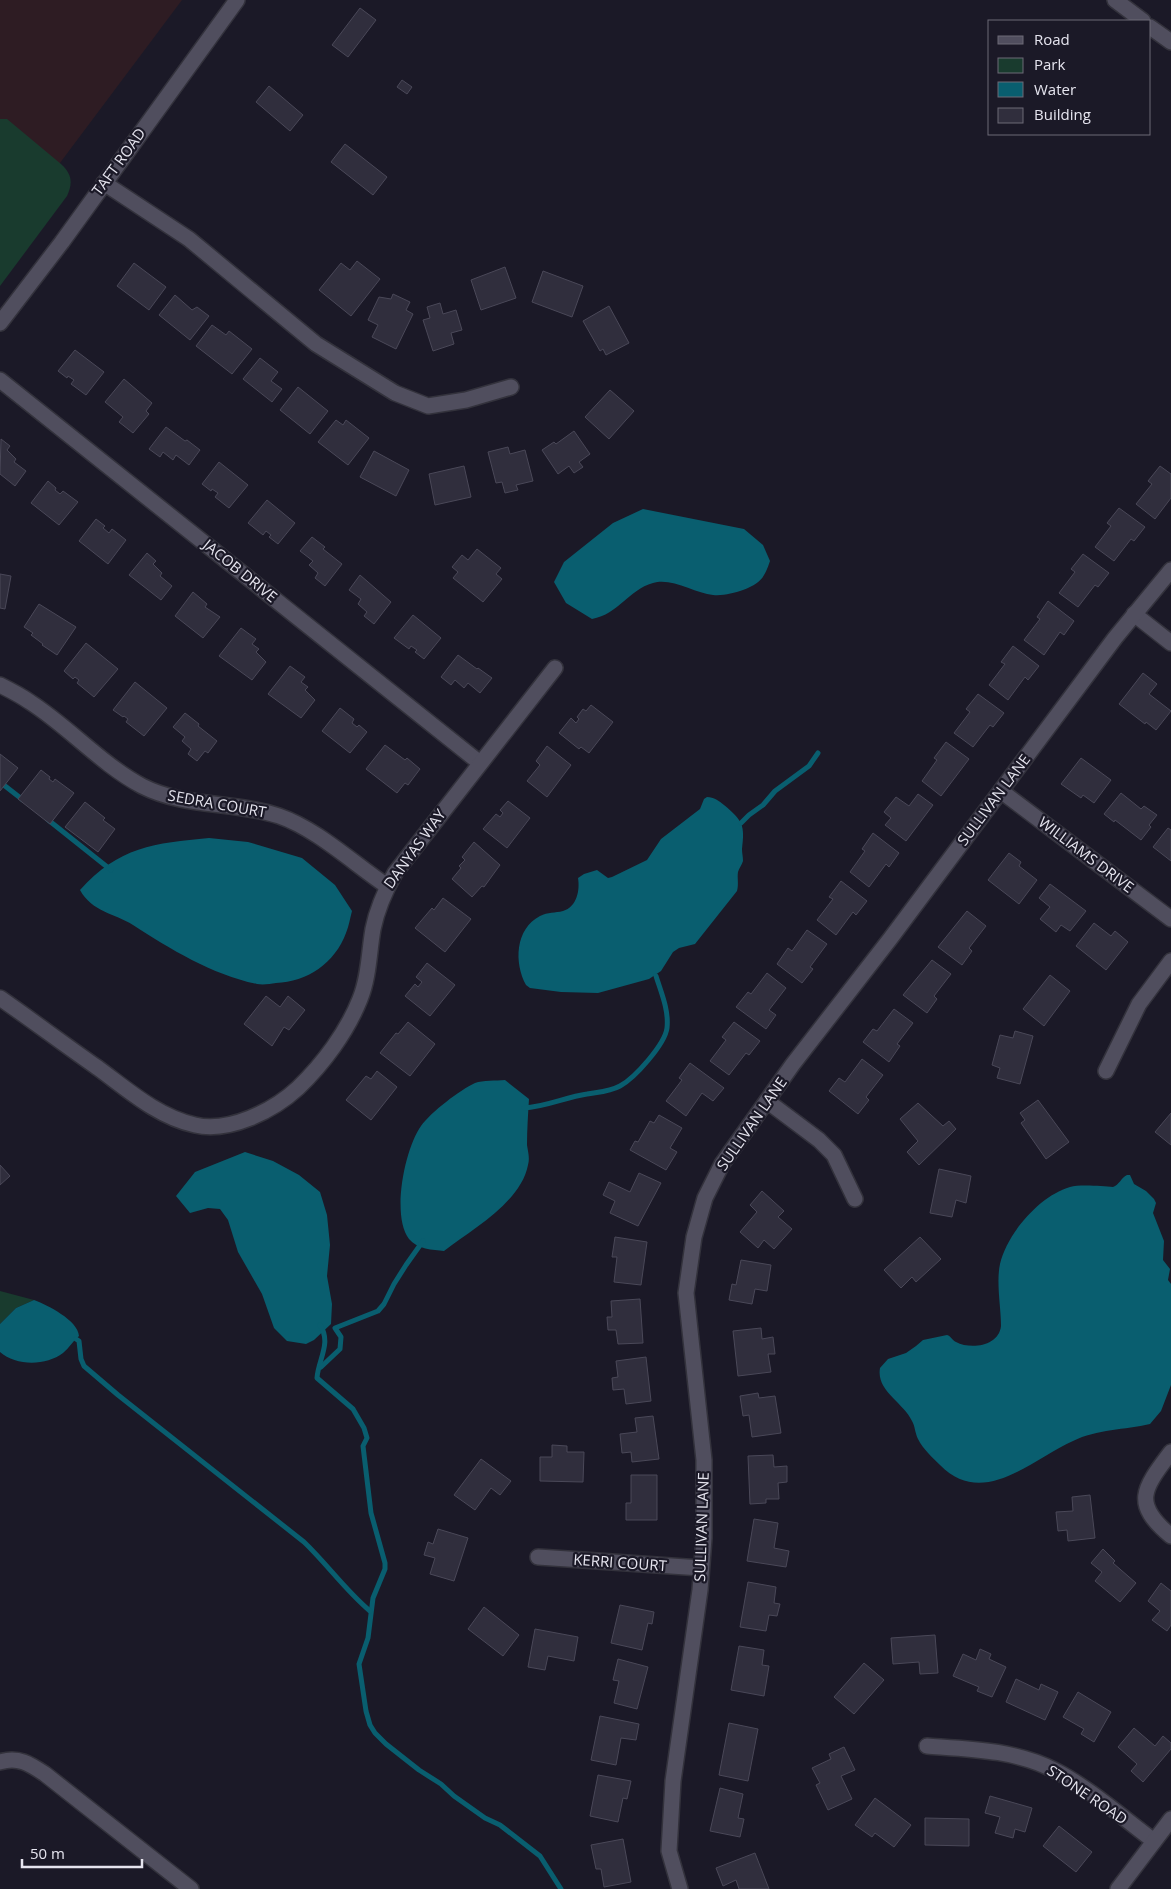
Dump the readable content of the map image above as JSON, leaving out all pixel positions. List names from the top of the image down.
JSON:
{
  "streets": {
    "street": [
      "TAFT ROAD",
      "JACOB DRIVE",
      "SULLIVAN LANE",
      "SEDRA COURT",
      "DANYAS WAY",
      "WILLIAMS DRIVE",
      "KERRI COURT",
      "STONE ROAD"
    ]
  },
  "crossings": [
    ["JACOB DRIVE", "DANYAS WAY"],
    ["SULLIVAN LANE", "WILLIAMS DRIVE"],
    ["SULLIVAN LANE", "KERRI COURT"],
    ["SEDRA COURT", "DANYAS WAY"]
  ],
  "legend": [
    "Road",
    "Park",
    "Water",
    "Building"
  ],
  "scale_bar": "50 m"
}
